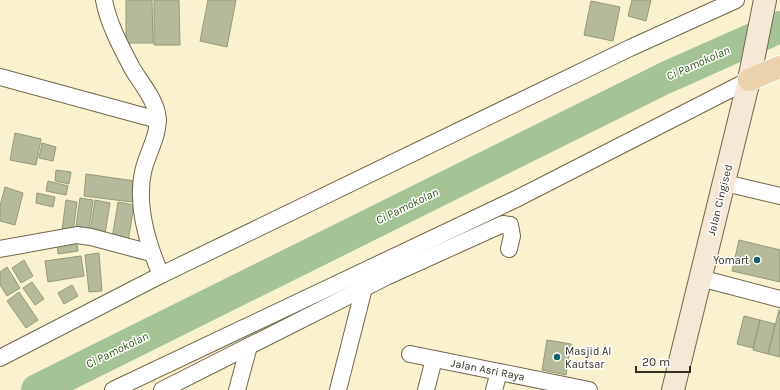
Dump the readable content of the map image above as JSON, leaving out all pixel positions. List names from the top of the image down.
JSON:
{
  "streets": {
    "main road": ["Jalan Cingised"],
    "street": ["Jalan Asri Raya"]
  },
  "water": ["Ci Pamokolan"],
  "places": ["Yomart", "Masjid Al Kautsar"],
  "scale_bar": "20 m"
}
